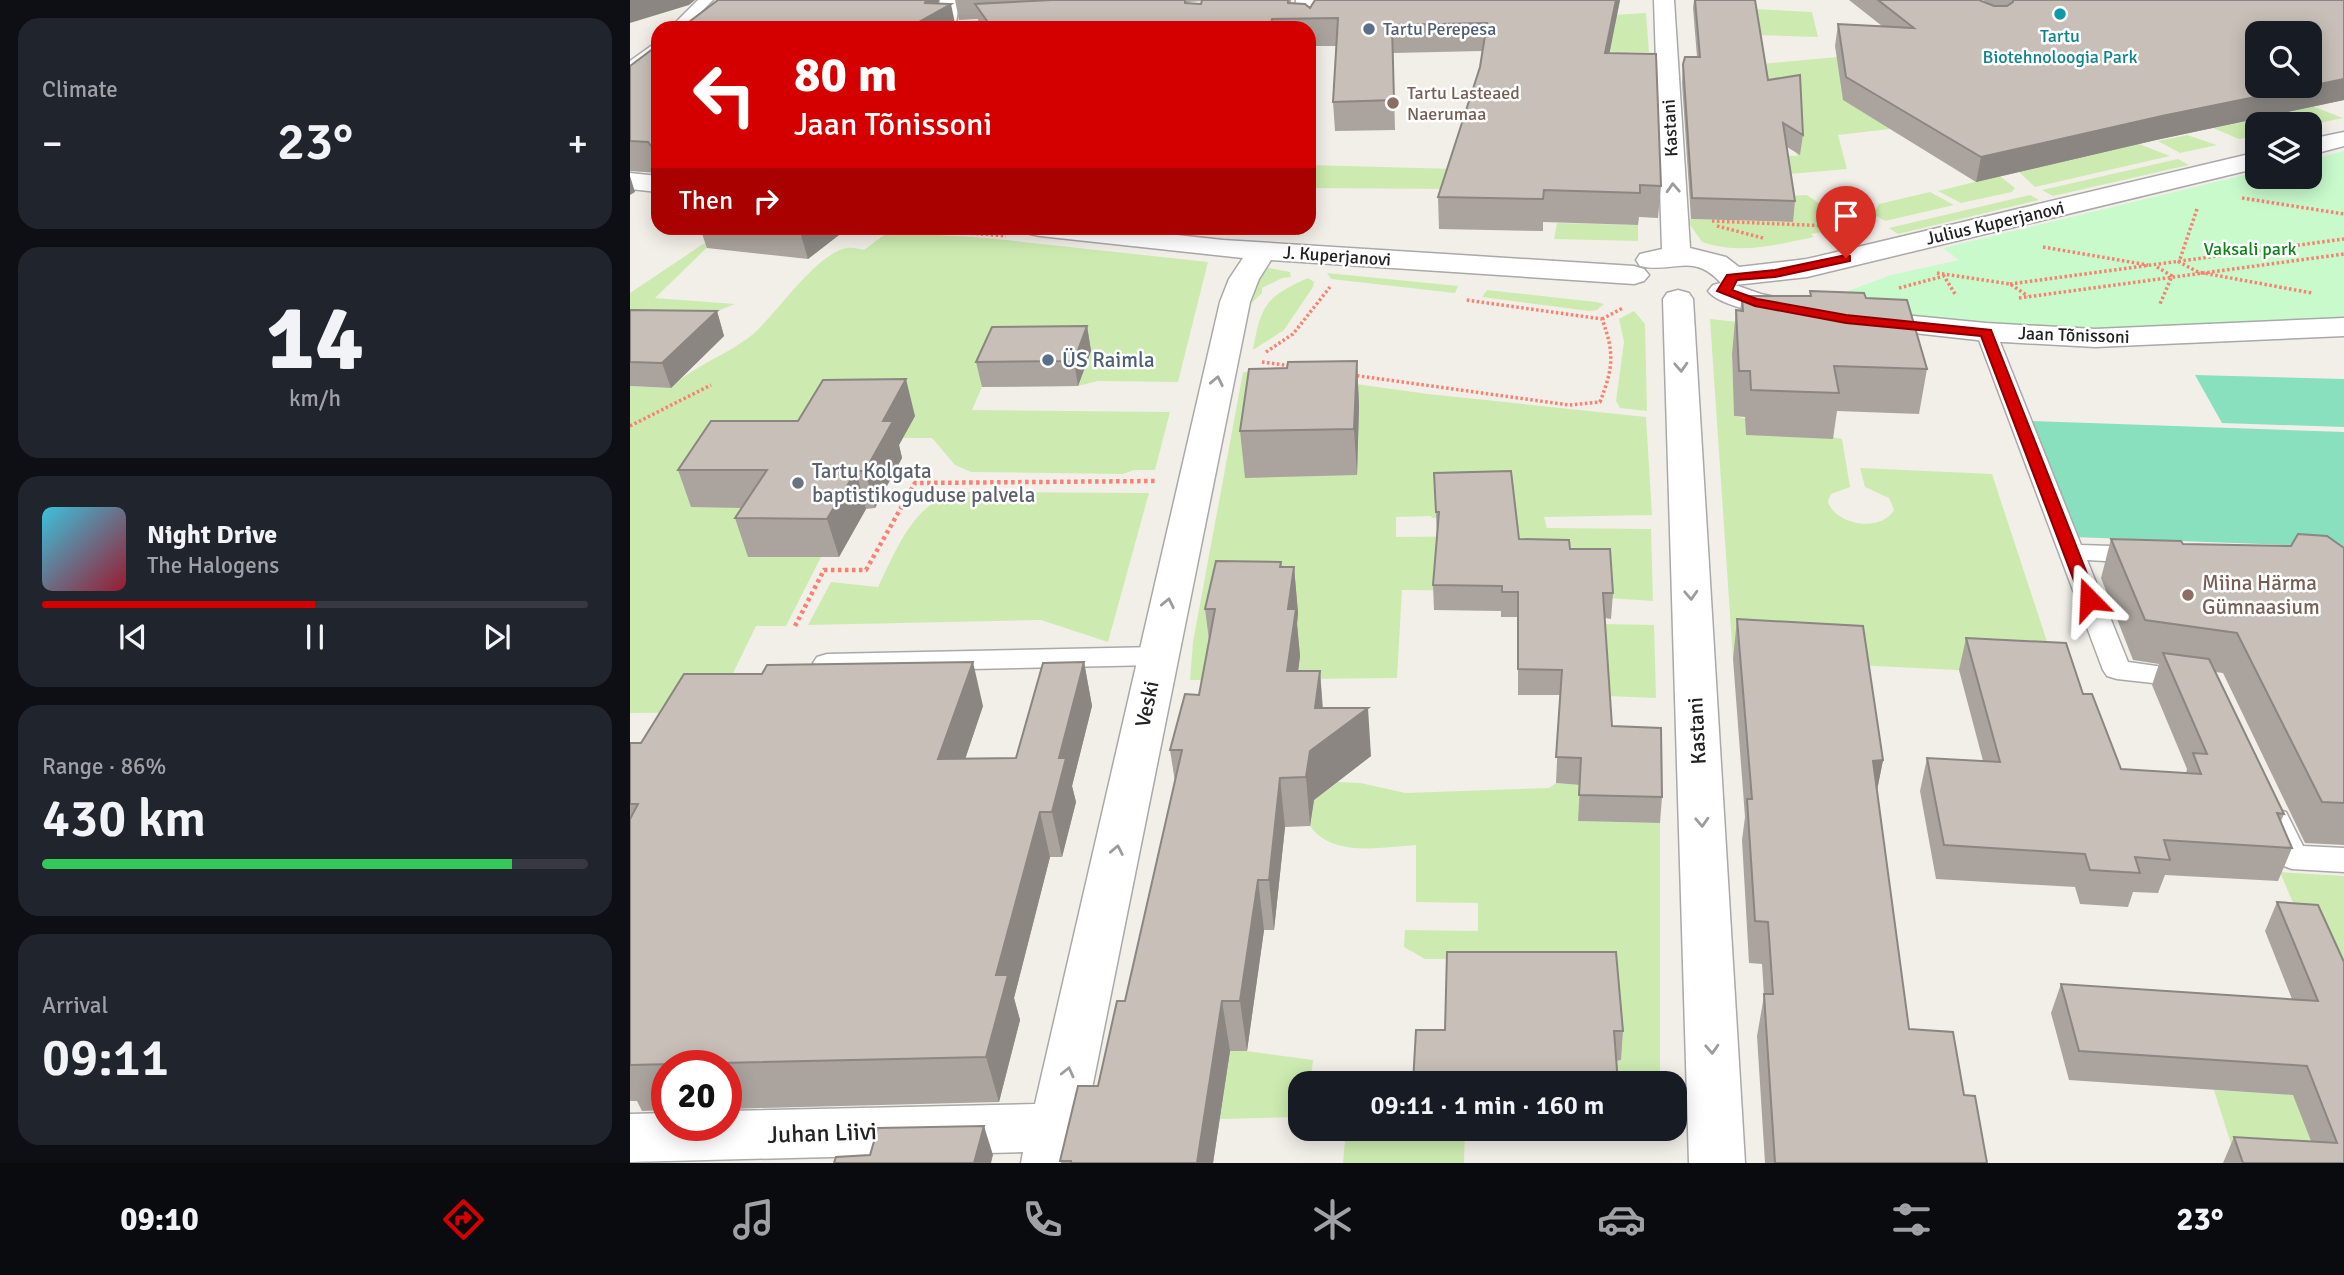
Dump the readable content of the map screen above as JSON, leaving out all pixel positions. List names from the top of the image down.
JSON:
{
  "streets": {
    "street": [
      "Kastani",
      "Julius Kuperjanovi",
      "J. Kuperjanovi",
      "Jaan Tõnissoni",
      "Veski",
      "Juhan Liivi"
    ]
  },
  "crossings": [
    ["Kastani", "Julius Kuperjanovi"],
    ["Kastani", "Jaan Tõnissoni"],
    ["Julius Kuperjanovi", "Jaan Tõnissoni"],
    ["J. Kuperjanovi", "Veski"],
    ["Veski", "Juhan Liivi"]
  ],
  "one_way": ["Veski"],
  "parks": ["Vaksali park"],
  "places": [
    "Tartu Biotehnoloogia Park",
    "Tartu Perepesa",
    "Tartu Lasteaed Naerumaa",
    "ÜS Raimla",
    "Tartu Kolgata baptistikoguduse palvela",
    "Miina Härma Gümnaasium"
  ],
  "page": {
    "tile": [
      "Climate",
      ["14", "km/h"],
      ["Range · 86%", "430 km"],
      ["Arrival", "09:11"]
    ],
    "turn": ["80 m", "Jaan Tõnissoni"],
    "heat": ["−", "23°", "+"],
    "then": "Then",
    "song": ["Night Drive", "The Halogens"],
    "limit": "20",
    "trip": "09:11 · 1 min · 160 m",
    "tabs": ["09:10", "23°"]
  }
}
